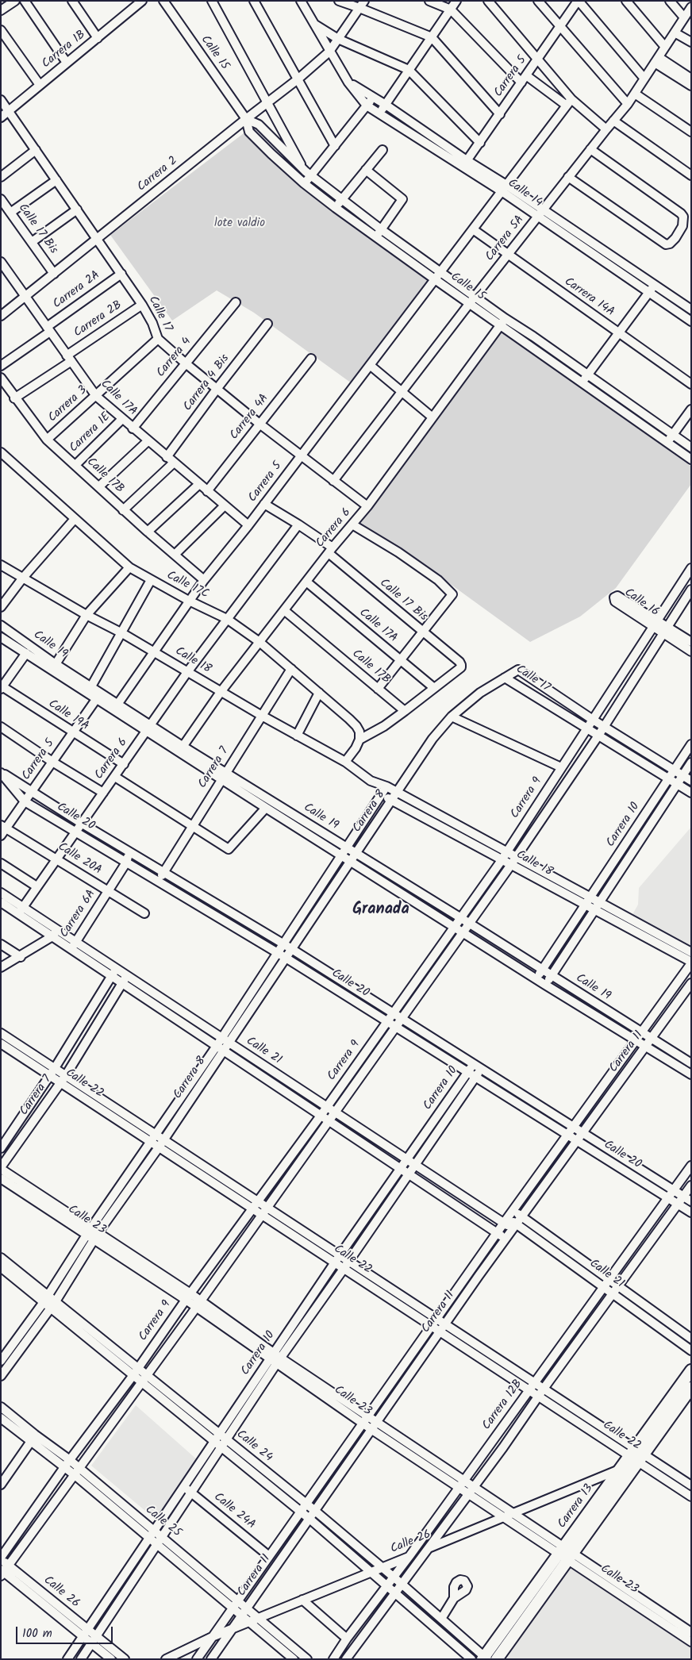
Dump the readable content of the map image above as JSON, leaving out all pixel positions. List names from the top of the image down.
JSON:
{
  "streets": {
    "main road": ["Carrera 13"],
    "street": [
      "Carrera 1B",
      "Calle 15",
      "Carrera 5",
      "Carrera 2",
      "Calle 14",
      "Calle 17 Bis",
      "Carrera 5A",
      "Carrera 2A",
      "Carrera 14A",
      "Calle 17",
      "Carrera 2B",
      "Carrera 4",
      "Carrera 4 Bis",
      "Calle 17A",
      "Carrera 3",
      "Carrera 4A",
      "Carrera 1E",
      "Calle 17B",
      "Carrera 6",
      "Calle 17C",
      "Calle 16",
      "Calle 19",
      "Calle 18",
      "Calle 19A",
      "Carrera 7",
      "Carrera 9",
      "Carrera 8",
      "Calle 20",
      "Carrera 10",
      "Calle 20A",
      "Carrera 6A",
      "Calle 21",
      "Carrera 11",
      "Calle 22",
      "Calle 23",
      "Carrera 12B",
      "Calle 24",
      "Calle 24A",
      "Calle 25",
      "Calle 26"
    ]
  },
  "crossings": [
    ["Carrera 1B", "Calle 17"],
    ["Calle 15", "Carrera 5"],
    ["Calle 15", "Carrera 2"],
    ["Calle 15", "Carrera 5A"],
    ["Calle 15", "Carrera 6"],
    ["Carrera 5", "Calle 14"],
    ["Carrera 5", "Carrera 14A"],
    ["Carrera 5", "Calle 17"],
    ["Carrera 5", "Calle 17A"],
    ["Carrera 5", "Calle 17B"],
    ["Carrera 5", "Calle 17C"],
    ["Carrera 5", "Calle 19"],
    ["Carrera 5", "Calle 18"],
    ["Carrera 5", "Calle 19A"],
    ["Carrera 5", "Calle 20"],
    ["Carrera 5", "Calle 20A"],
    ["Carrera 2", "Calle 14"],
    ["Carrera 2", "Calle 17 Bis"],
    ["Carrera 2", "Calle 17"],
    ["Carrera 2", "Calle 17A"],
    ["Calle 14", "Carrera 5A"],
    ["Calle 17 Bis", "Calle 17A"],
    ["Calle 17 Bis", "Carrera 6"],
    ["Carrera 5A", "Carrera 14A"],
    ["Carrera 5A", "Calle 17"],
    ["Carrera 2A", "Calle 17"],
    ["Carrera 2A", "Calle 17A"],
    ["Calle 17", "Carrera 2B"],
    ["Calle 17", "Carrera 4"],
    ["Calle 17", "Carrera 4 Bis"],
    ["Calle 17", "Carrera 3"],
    ["Calle 17", "Carrera 4A"],
    ["Calle 17", "Carrera 6"],
    ["Calle 17", "Carrera 9"],
    ["Calle 17", "Carrera 8"],
    ["Calle 17", "Carrera 10"],
    ["Carrera 2B", "Calle 17A"],
    ["Carrera 2B", "Calle 17B"],
    ["Carrera 4", "Calle 17A"],
    ["Carrera 4 Bis", "Calle 17A"],
    ["Calle 17A", "Carrera 3"],
    ["Calle 17A", "Carrera 4A"],
    ["Calle 17A", "Carrera 1E"],
    ["Calle 17A", "Carrera 6"],
    ["Carrera 3", "Calle 17B"],
    ["Carrera 1E", "Calle 17B"],
    ["Calle 17B", "Carrera 6"],
    ["Carrera 6", "Calle 17C"],
    ["Carrera 6", "Calle 19"],
    ["Carrera 6", "Calle 18"],
    ["Carrera 6", "Calle 19A"],
    ["Carrera 6", "Calle 20"],
    ["Carrera 6", "Calle 20A"],
    ["Carrera 6", "Calle 21"],
    ["Calle 17C", "Carrera 7"],
    ["Calle 16", "Carrera 9"],
    ["Calle 19", "Carrera 7"],
    ["Calle 19", "Carrera 9"],
    ["Calle 19", "Carrera 8"],
    ["Calle 19", "Carrera 10"],
    ["Calle 19", "Carrera 11"],
    ["Calle 18", "Carrera 7"],
    ["Calle 18", "Carrera 9"],
    ["Calle 18", "Carrera 8"],
    ["Calle 18", "Carrera 10"],
    ["Calle 18", "Carrera 11"],
    ["Carrera 7", "Calle 20"],
    ["Carrera 7", "Calle 21"],
    ["Carrera 7", "Calle 22"],
    ["Carrera 7", "Calle 23"],
    ["Carrera 9", "Calle 20"],
    ["Carrera 9", "Calle 21"],
    ["Carrera 9", "Calle 22"],
    ["Carrera 9", "Calle 23"],
    ["Carrera 9", "Calle 24"],
    ["Carrera 9", "Calle 25"],
    ["Carrera 9", "Calle 26"],
    ["Carrera 8", "Calle 20"],
    ["Carrera 8", "Calle 21"],
    ["Carrera 8", "Calle 22"],
    ["Carrera 8", "Calle 23"],
    ["Carrera 8", "Calle 24"],
    ["Calle 20", "Carrera 10"],
    ["Calle 20", "Carrera 6A"],
    ["Calle 20", "Carrera 11"],
    ["Calle 20", "Carrera 12B"],
    ["Carrera 10", "Calle 21"],
    ["Carrera 10", "Calle 22"],
    ["Carrera 10", "Calle 23"],
    ["Carrera 10", "Calle 24"],
    ["Carrera 10", "Calle 24A"],
    ["Carrera 10", "Calle 25"],
    ["Carrera 10", "Calle 26"],
    ["Calle 20A", "Carrera 6A"],
    ["Carrera 6A", "Calle 21"],
    ["Calle 21", "Carrera 11"],
    ["Calle 21", "Carrera 12B"],
    ["Carrera 11", "Calle 22"],
    ["Carrera 11", "Calle 23"],
    ["Carrera 11", "Calle 24"],
    ["Carrera 11", "Calle 24A"],
    ["Carrera 11", "Calle 25"],
    ["Carrera 11", "Calle 26"],
    ["Calle 22", "Carrera 12B"],
    ["Calle 22", "Carrera 13"],
    ["Calle 23", "Carrera 12B"],
    ["Calle 23", "Carrera 13"],
    ["Calle 23", "Calle 26"],
    ["Carrera 12B", "Calle 24"],
    ["Carrera 12B", "Calle 26"],
    ["Calle 24", "Carrera 13"],
    ["Calle 24", "Calle 26"],
    ["Carrera 13", "Calle 26"],
    ["Calle 25", "Calle 26"]
  ],
  "districts": ["Granada"],
  "parks": ["lote valdio"],
  "scale_bar": "100 m"
}
